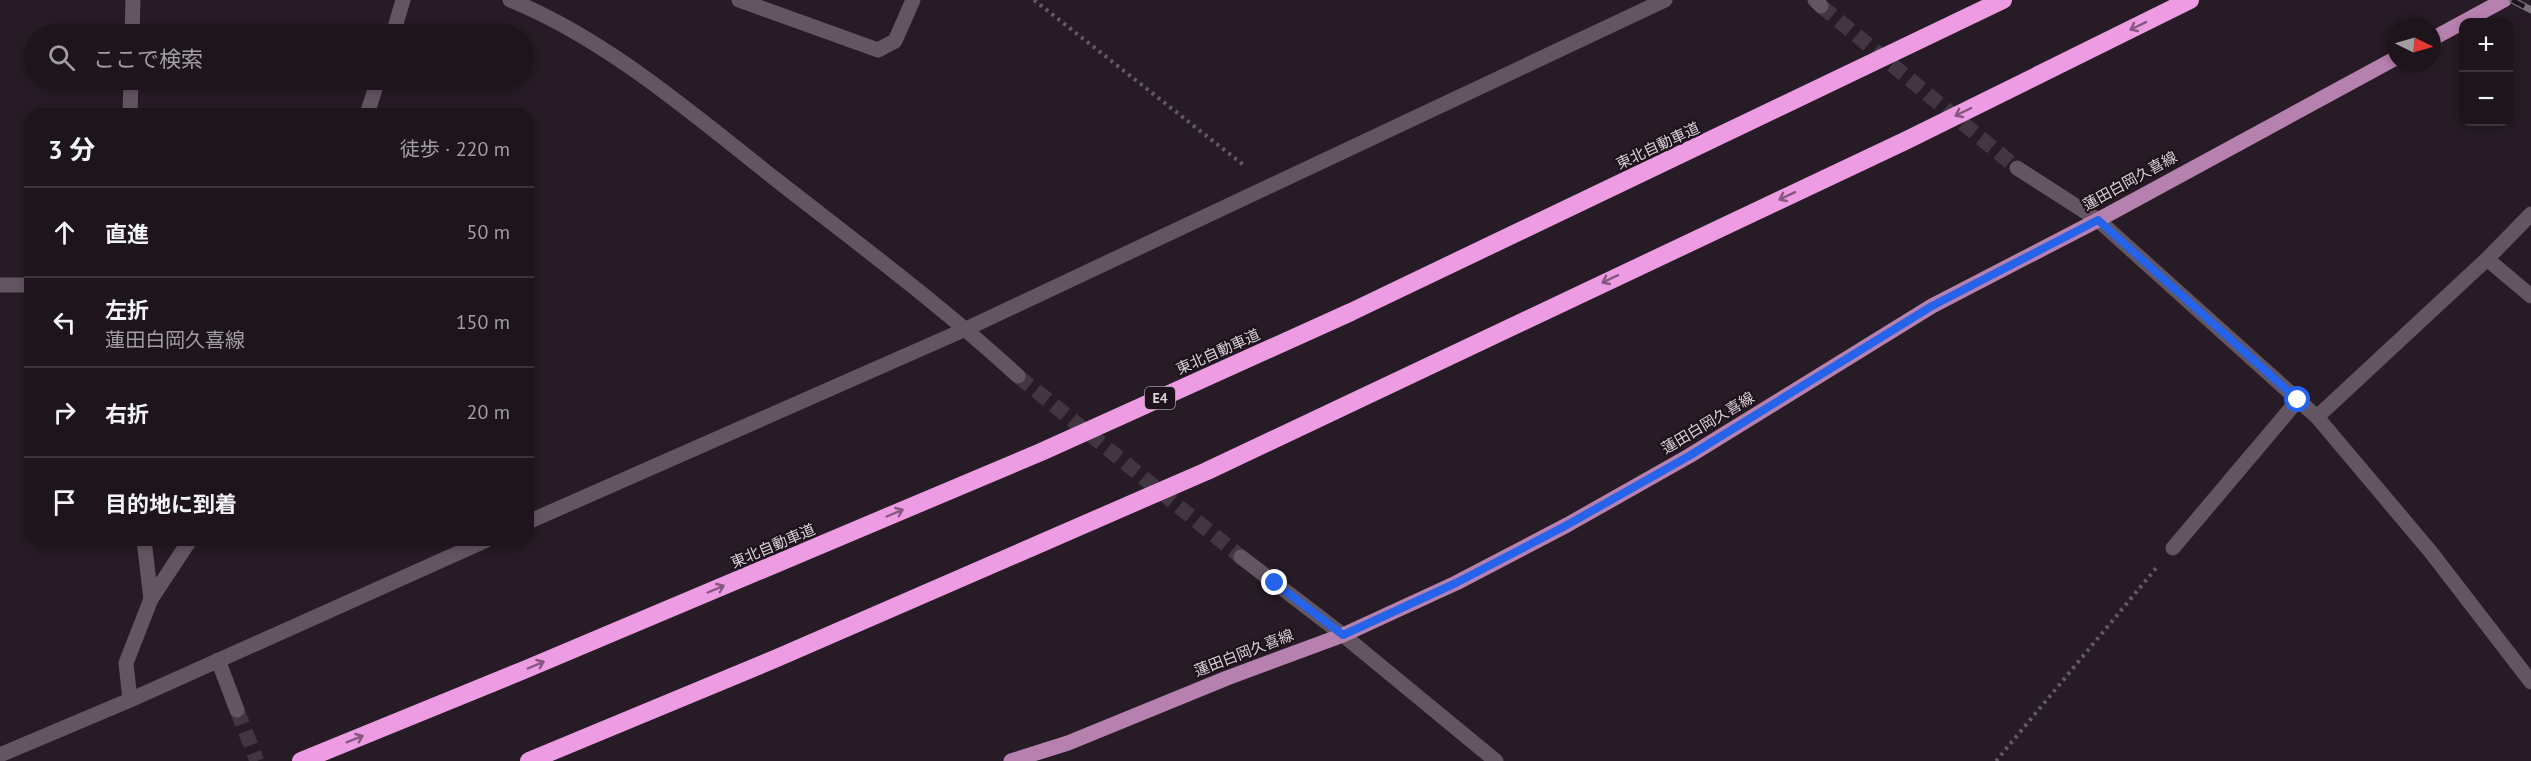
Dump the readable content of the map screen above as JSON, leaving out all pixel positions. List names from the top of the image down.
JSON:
{
  "streets": {
    "highway": ["東北自動車道", "E4"],
    "main road": ["蓮田白岡久喜線"]
  },
  "north": "right",
  "page": {
    "map_buttons": ["+", "−"],
    "search": "ここで検索",
    "heading": ["3 分", "徒歩 · 220 m"],
    "list": [
      ["直進", "50 m"],
      ["左折", "蓮田白岡久喜線", "150 m"],
      ["右折", "20 m"],
      "目的地に到着"
    ]
  }
}
